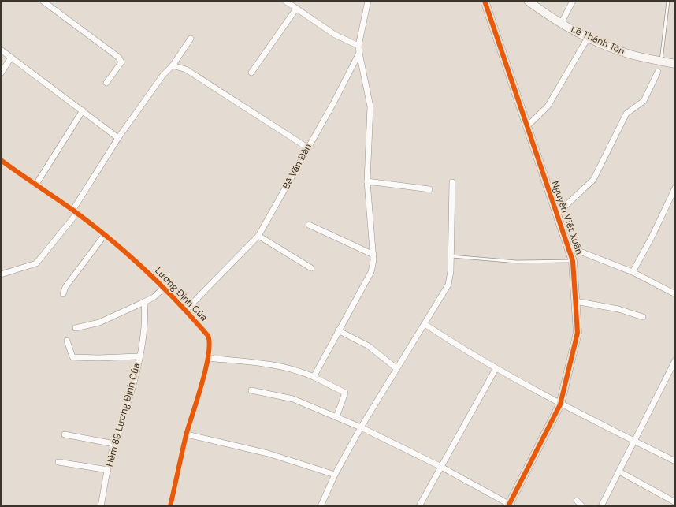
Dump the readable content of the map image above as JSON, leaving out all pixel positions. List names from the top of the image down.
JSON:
{
  "streets": {
    "street": [
      "Lê Thánh Tôn",
      "Bế Văn Đàn",
      "Nguyễn Viết Xuân",
      "Lương Định Của",
      "Hẻm 89 Lương Định Của"
    ]
  },
  "crossings": [
    ["Bế Văn Đàn", "Lương Định Của"]
  ]
}
